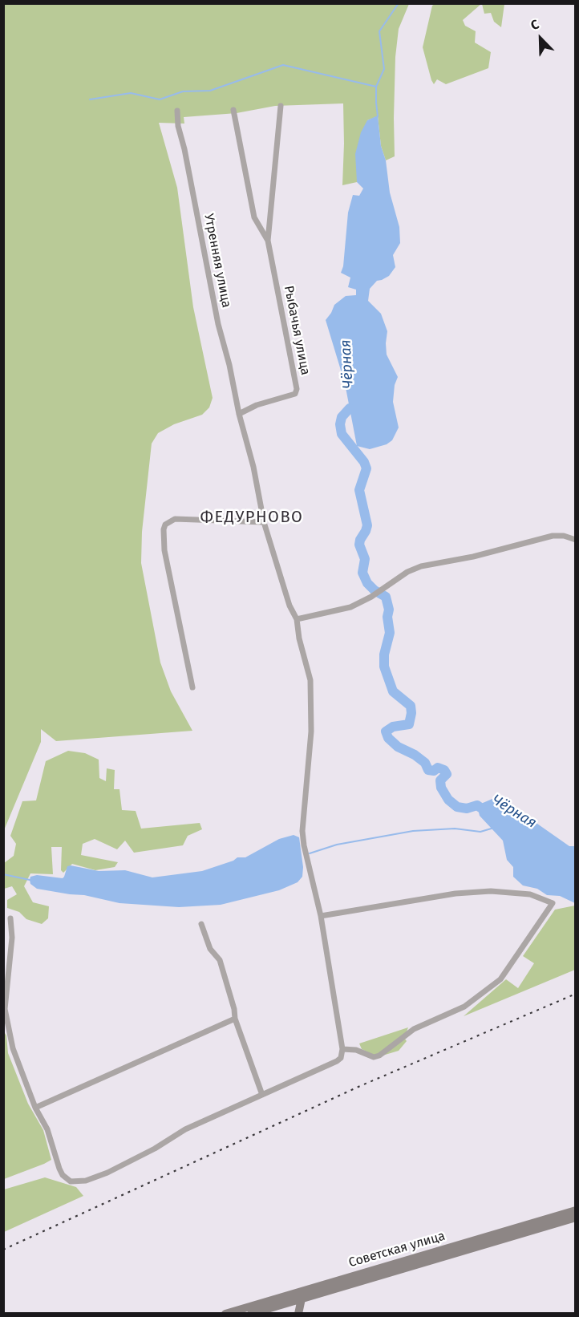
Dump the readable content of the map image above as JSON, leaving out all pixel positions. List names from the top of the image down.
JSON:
{
  "streets": {
    "main road": ["Советская улица"],
    "street": ["Утренняя улица", "Рыбачья улица"]
  },
  "crossings": [
    ["Утренняя улица", "Рыбачья улица"]
  ],
  "districts": ["ФЕДУРНОВО"],
  "water": ["Чёрная"],
  "north": "top left"
}
